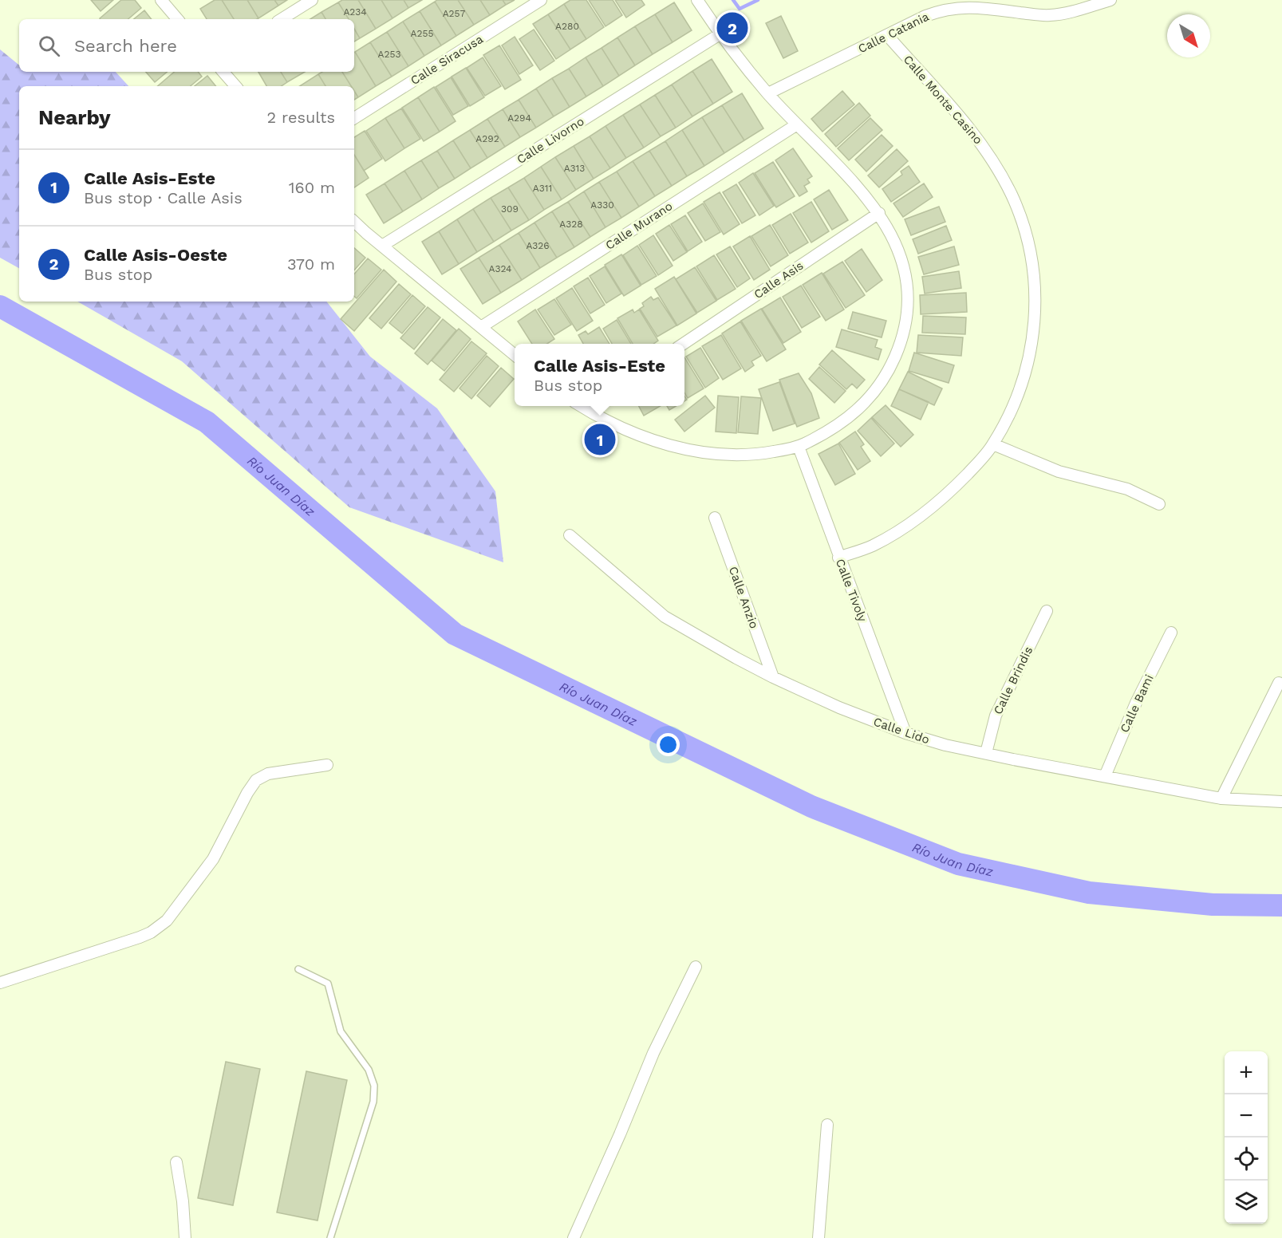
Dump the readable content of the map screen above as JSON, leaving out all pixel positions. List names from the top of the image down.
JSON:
{
  "streets": {
    "street": [
      "Calle Catania",
      "Calle Siracusa",
      "Calle Monte Casino",
      "Calle Livorno",
      "Calle Murano",
      "Calle Asis",
      "Calle Tivoly",
      "Calle Anzio",
      "Calle Brindis",
      "Calle Bami",
      "Calle Lido"
    ]
  },
  "crossings": [
    ["Calle Catania", "Calle Monte Casino"],
    ["Calle Monte Casino", "Calle Tivoly"],
    ["Calle Tivoly", "Calle Lido"],
    ["Calle Anzio", "Calle Lido"],
    ["Calle Brindis", "Calle Lido"],
    ["Calle Bami", "Calle Lido"]
  ],
  "water": ["Río Juan Díaz"],
  "house_numbers": [
    "A234",
    "A257",
    "A280",
    "A255",
    "A253",
    "A294",
    "A292",
    "A313",
    "A311",
    "A330",
    "309",
    "A328",
    "A326",
    "A324"
  ],
  "north": "bottom right",
  "page": {
    "pins": ["2", "1"],
    "search": "Search here",
    "heading": ["Nearby", "2 results"],
    "list": [
      {
        "mark": "1",
        "name": "Calle Asis-Este",
        "note": "Bus stop · Calle Asis",
        "value": "160 m"
      },
      {
        "mark": "2",
        "name": "Calle Asis-Oeste",
        "note": "Bus stop",
        "value": "370 m"
      }
    ],
    "popup": ["Calle Asis-Este", "Bus stop"],
    "map_buttons": ["+", "−"]
  }
}
